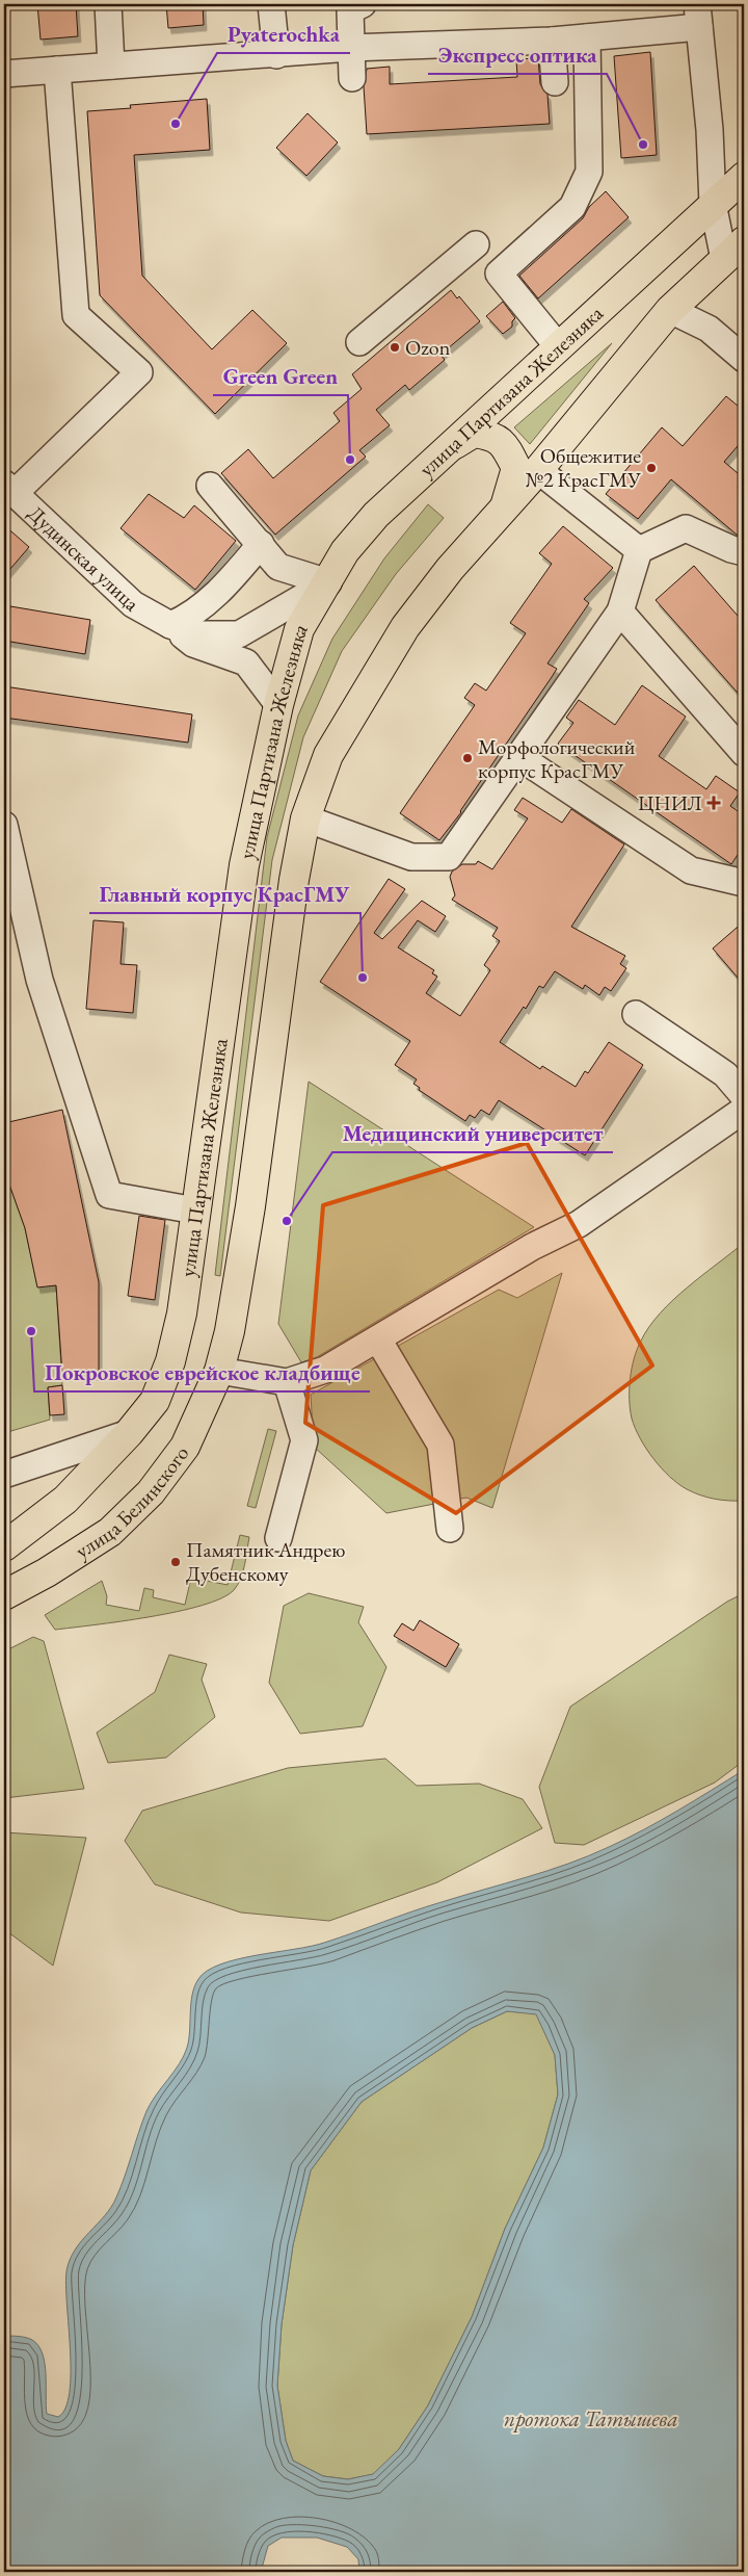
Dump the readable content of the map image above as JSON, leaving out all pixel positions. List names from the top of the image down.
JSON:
{
  "streets": {
    "main road": ["улица Партизана Железняка", "улица Белинского"],
    "street": ["Дудинская улица"]
  },
  "water": ["протока Татышева"],
  "places": {
    "other": [
      "Pyaterochka",
      "Экспресс оптика",
      "Ozon",
      "Green Green",
      "Общежитие №2 КрасГМУ",
      "Морфологический корпус КрасГМУ",
      "Главный корпус КрасГМУ",
      "Медицинский университет",
      "Покровское еврейское кладбище",
      "Памятник Андрею Дубенскому"
    ],
    "health": ["ЦНИЛ"]
  }
}
